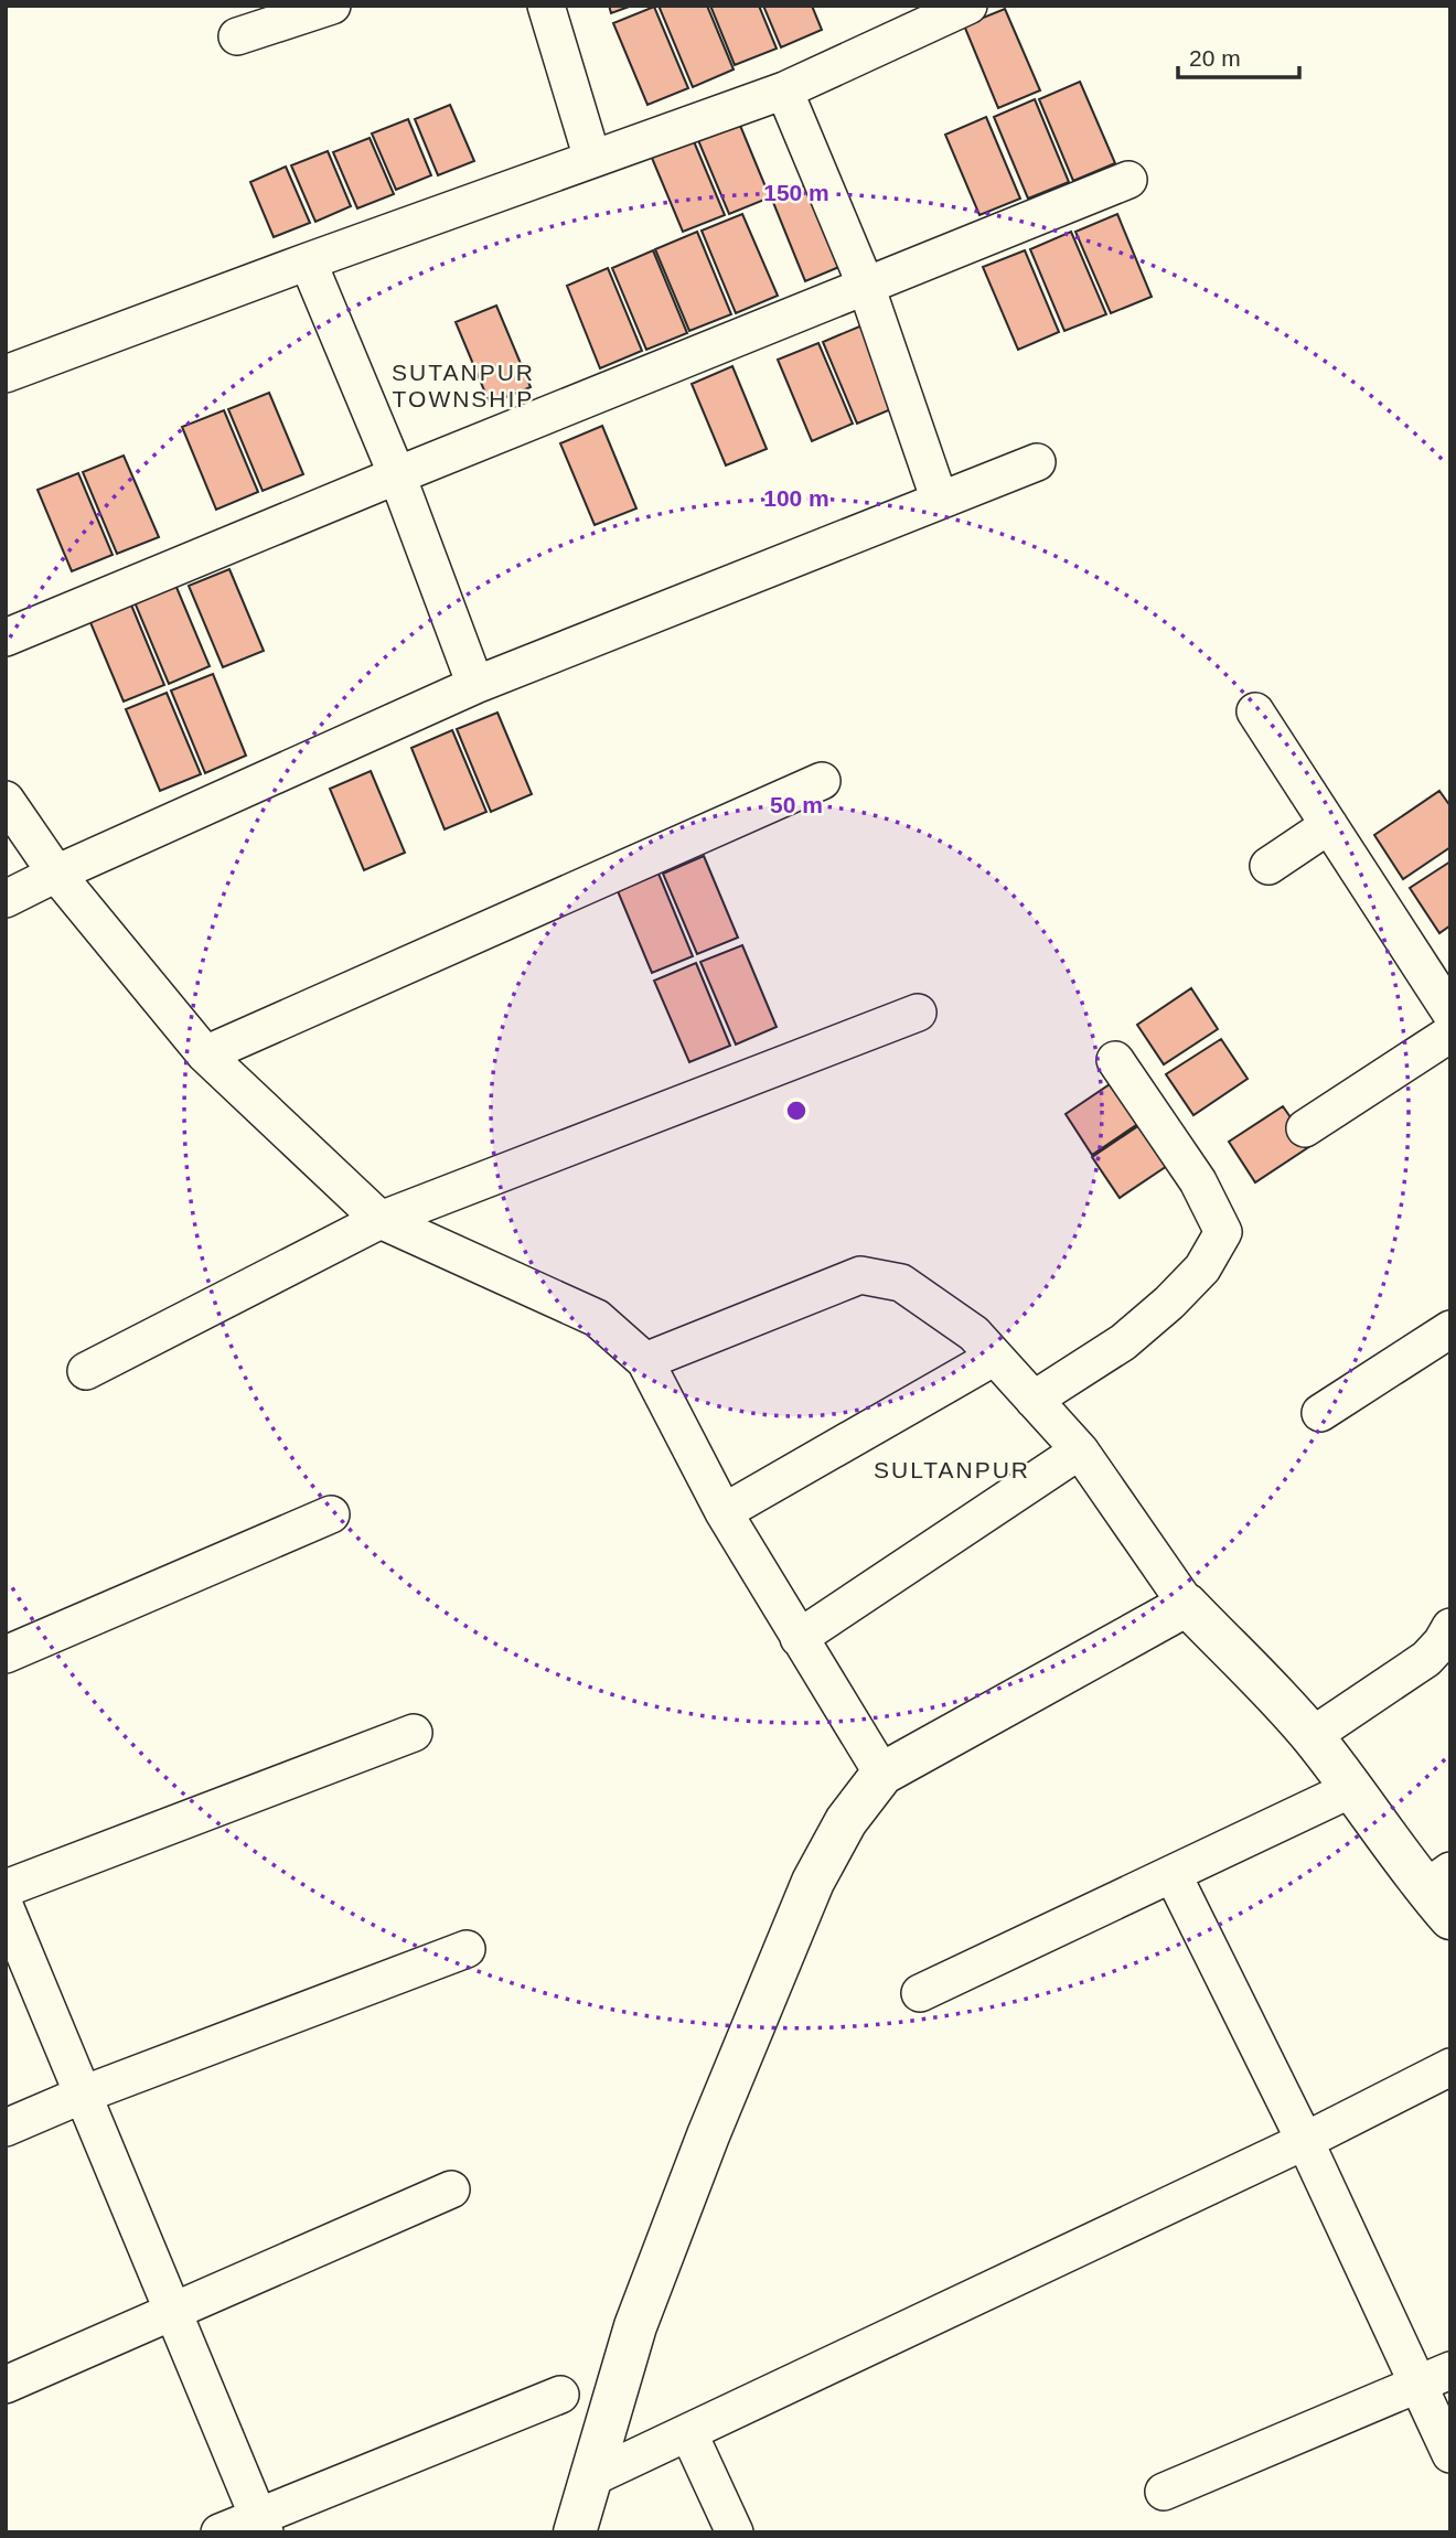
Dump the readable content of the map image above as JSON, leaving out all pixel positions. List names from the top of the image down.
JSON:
{
  "districts": ["SUTANPUR TOWNSHIP", "SULTANPUR"],
  "scale_bar": "20 m",
  "rings": ["150 m", "100 m", "50 m"]
}
